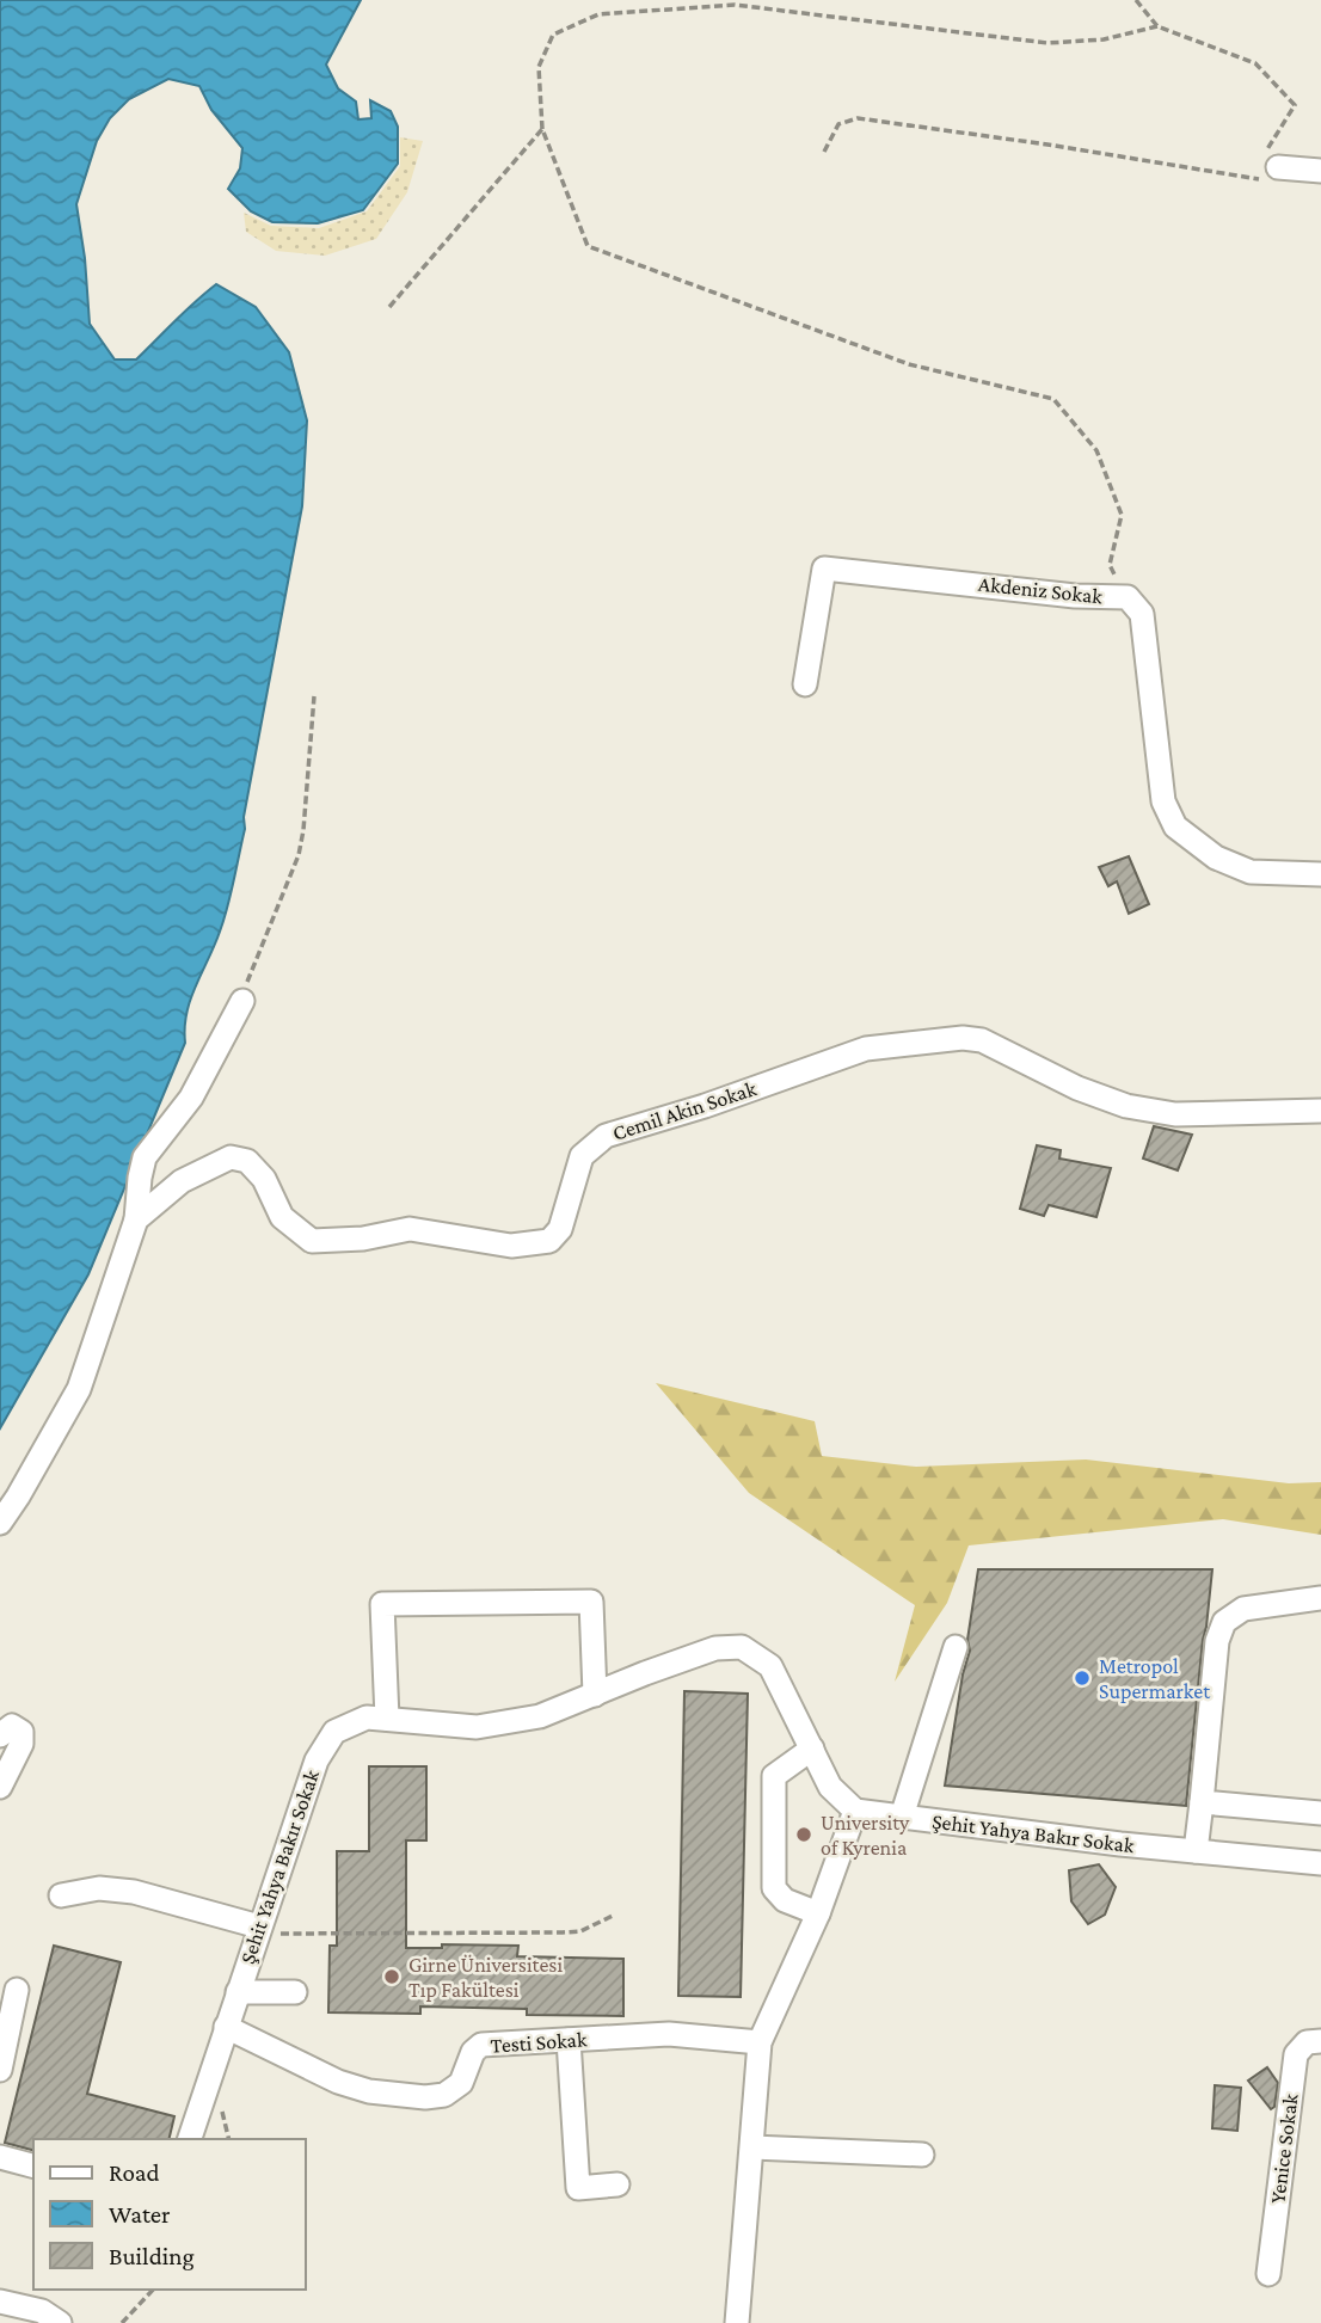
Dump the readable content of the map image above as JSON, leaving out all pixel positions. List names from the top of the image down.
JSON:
{
  "streets": {
    "street": [
      "Akdeniz Sokak",
      "Cemil Akin Sokak",
      "Şehit Yahya Bakır Sokak",
      "Testi Sokak",
      "Yenice Sokak"
    ]
  },
  "crossings": [
    ["Şehit Yahya Bakır Sokak", "Testi Sokak"]
  ],
  "places": ["Metropol Supermarket", "University of Kyrenia", "Girne Üniversitesi Tıp Fakültesi"],
  "legend": ["Road", "Water", "Building"]
}
